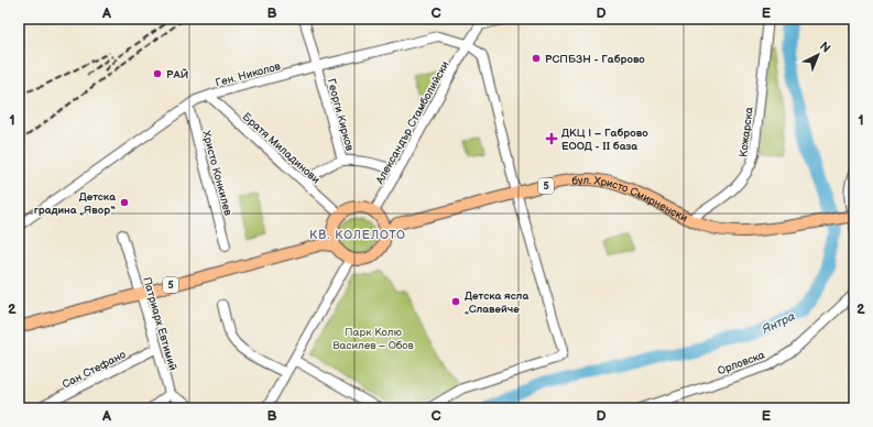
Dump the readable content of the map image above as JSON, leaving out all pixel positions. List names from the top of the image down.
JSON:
{
  "streets": {
    "main road": ["5", "бул. Христо Смирненски"],
    "street": [
      "Ген. Николов",
      "Георги Кирков",
      "Александър Стамболийски",
      "Кожарска",
      "Братя Миладинови",
      "Христо Конкилев",
      "Патриарх Евтимий",
      "Орловска",
      "Сан Стефано"
    ]
  },
  "crossings": [
    ["Ген. Николов", "Георги Кирков"],
    ["Ген. Николов", "Александър Стамболийски"],
    ["Ген. Николов", "Братя Миладинови"],
    ["Ген. Николов", "Христо Конкилев"],
    ["Георги Кирков", "Александър Стамболийски"],
    ["Александър Стамболийски", "Братя Миладинови"],
    ["Александър Стамболийски", "5"],
    ["Александър Стамболийски", "бул. Христо Смирненски"],
    ["Кожарска", "бул. Христо Смирненски"],
    ["Братя Миладинови", "5"],
    ["Братя Миладинови", "бул. Христо Смирненски"],
    ["5", "бул. Христо Смирненски"],
    ["5", "Патриарх Евтимий"],
    ["Патриарх Евтимий", "Сан Стефано"]
  ],
  "districts": ["КВ. КОЛЕЛОТО"],
  "water": ["Янтра"],
  "parks": ["Парк Колю Василев – Обов"],
  "places": {
    "other": [
      "РСПБЗН - Габрово",
      "РАЙ",
      "Детска градина „Явор“",
      "Детска ясла „Славейче"
    ],
    "health": ["ДКЦ І – Габрово ЕООД - II база"]
  },
  "north": "top right",
  "grid": {
    "columns": [
      "A",
      "B",
      "C",
      "D",
      "E"
    ],
    "rows": ["1", "2"]
  }
}
